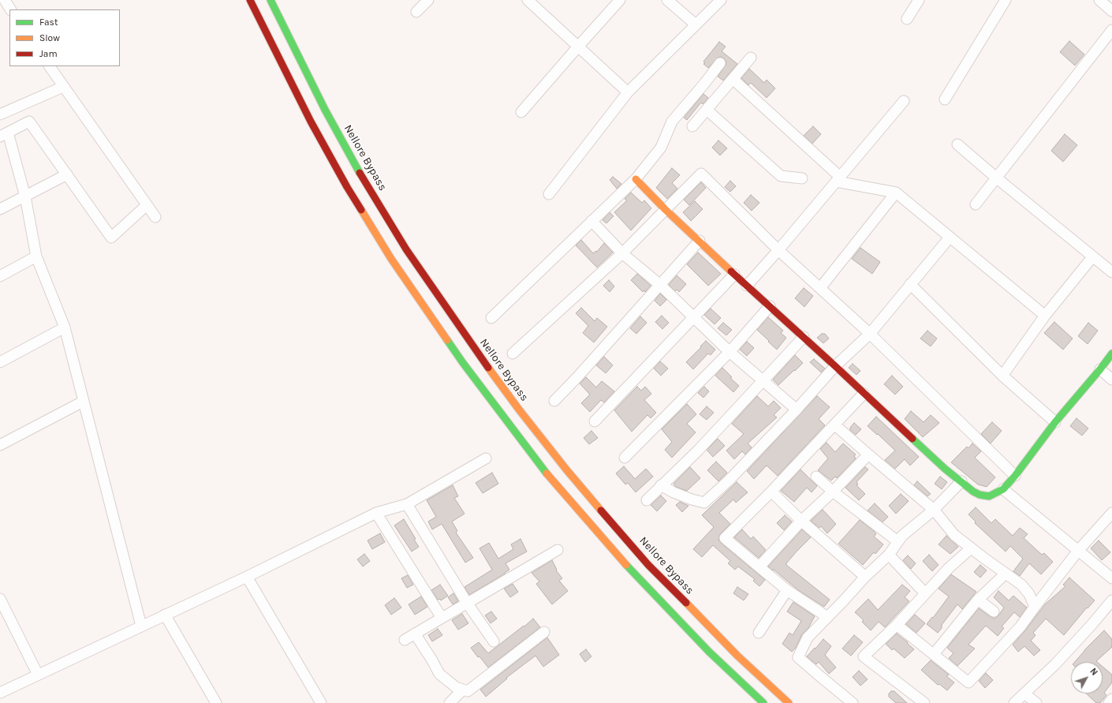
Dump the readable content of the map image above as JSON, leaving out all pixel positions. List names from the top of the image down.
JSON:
{
  "streets": {
    "main road": ["Nellore Bypass"]
  },
  "legend": ["Fast", "Slow", "Jam"],
  "north": "top right"
}
